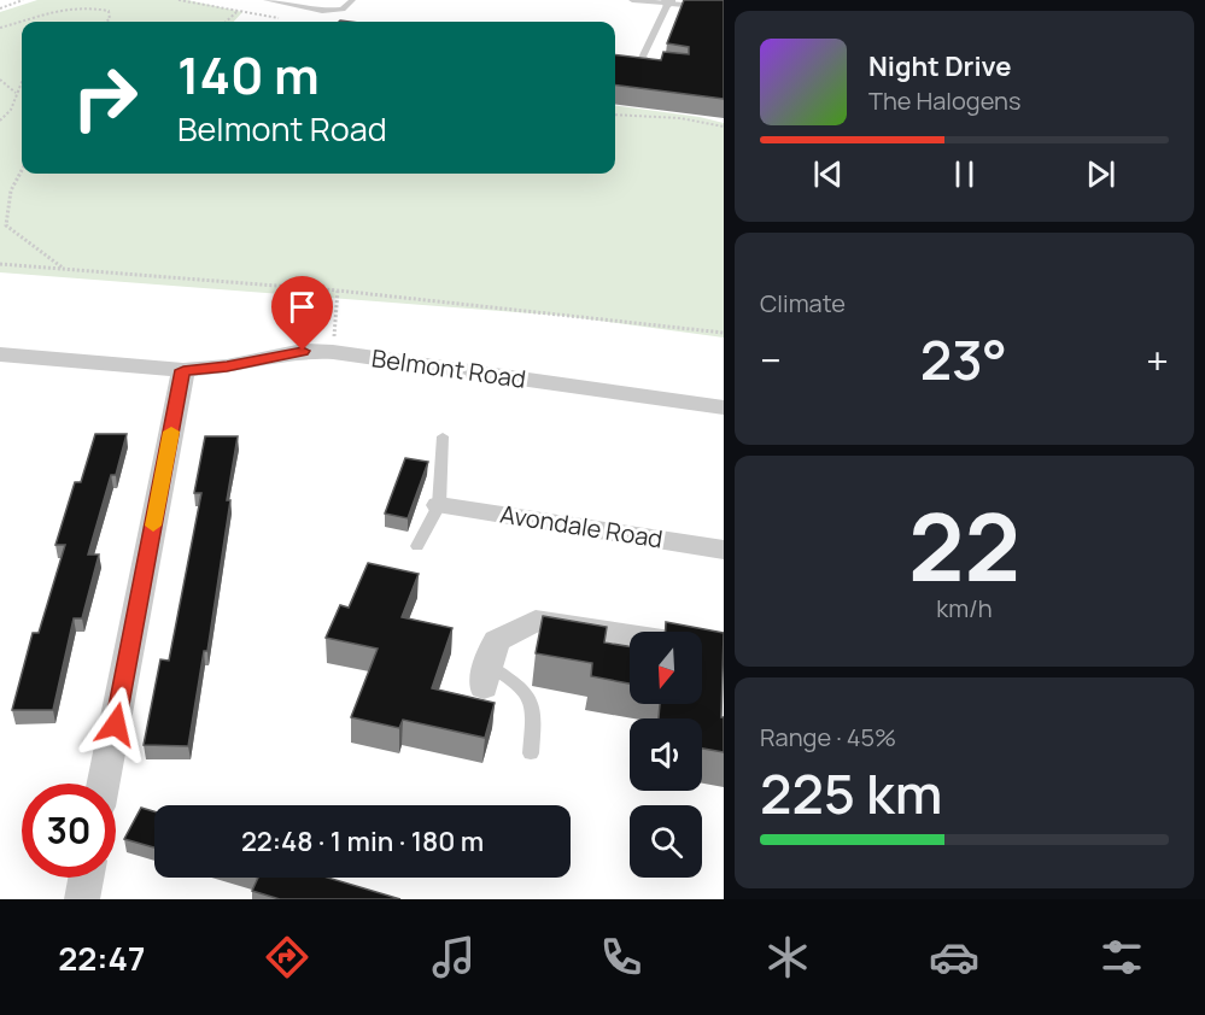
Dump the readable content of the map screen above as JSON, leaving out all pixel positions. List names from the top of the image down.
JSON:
{
  "streets": {
    "street": ["Belmont Road", "Avondale Road"]
  },
  "north": "bottom",
  "page": {
    "turn": ["140 m", "Belmont Road"],
    "song": ["Night Drive", "The Halogens"],
    "tile": [
      "Climate",
      ["22", "km/h"],
      ["Range · 45%", "225 km"]
    ],
    "heat": ["−", "23°", "+"],
    "limit": "30",
    "trip": "22:48 · 1 min · 180 m",
    "tabs": "22:47"
  }
}
